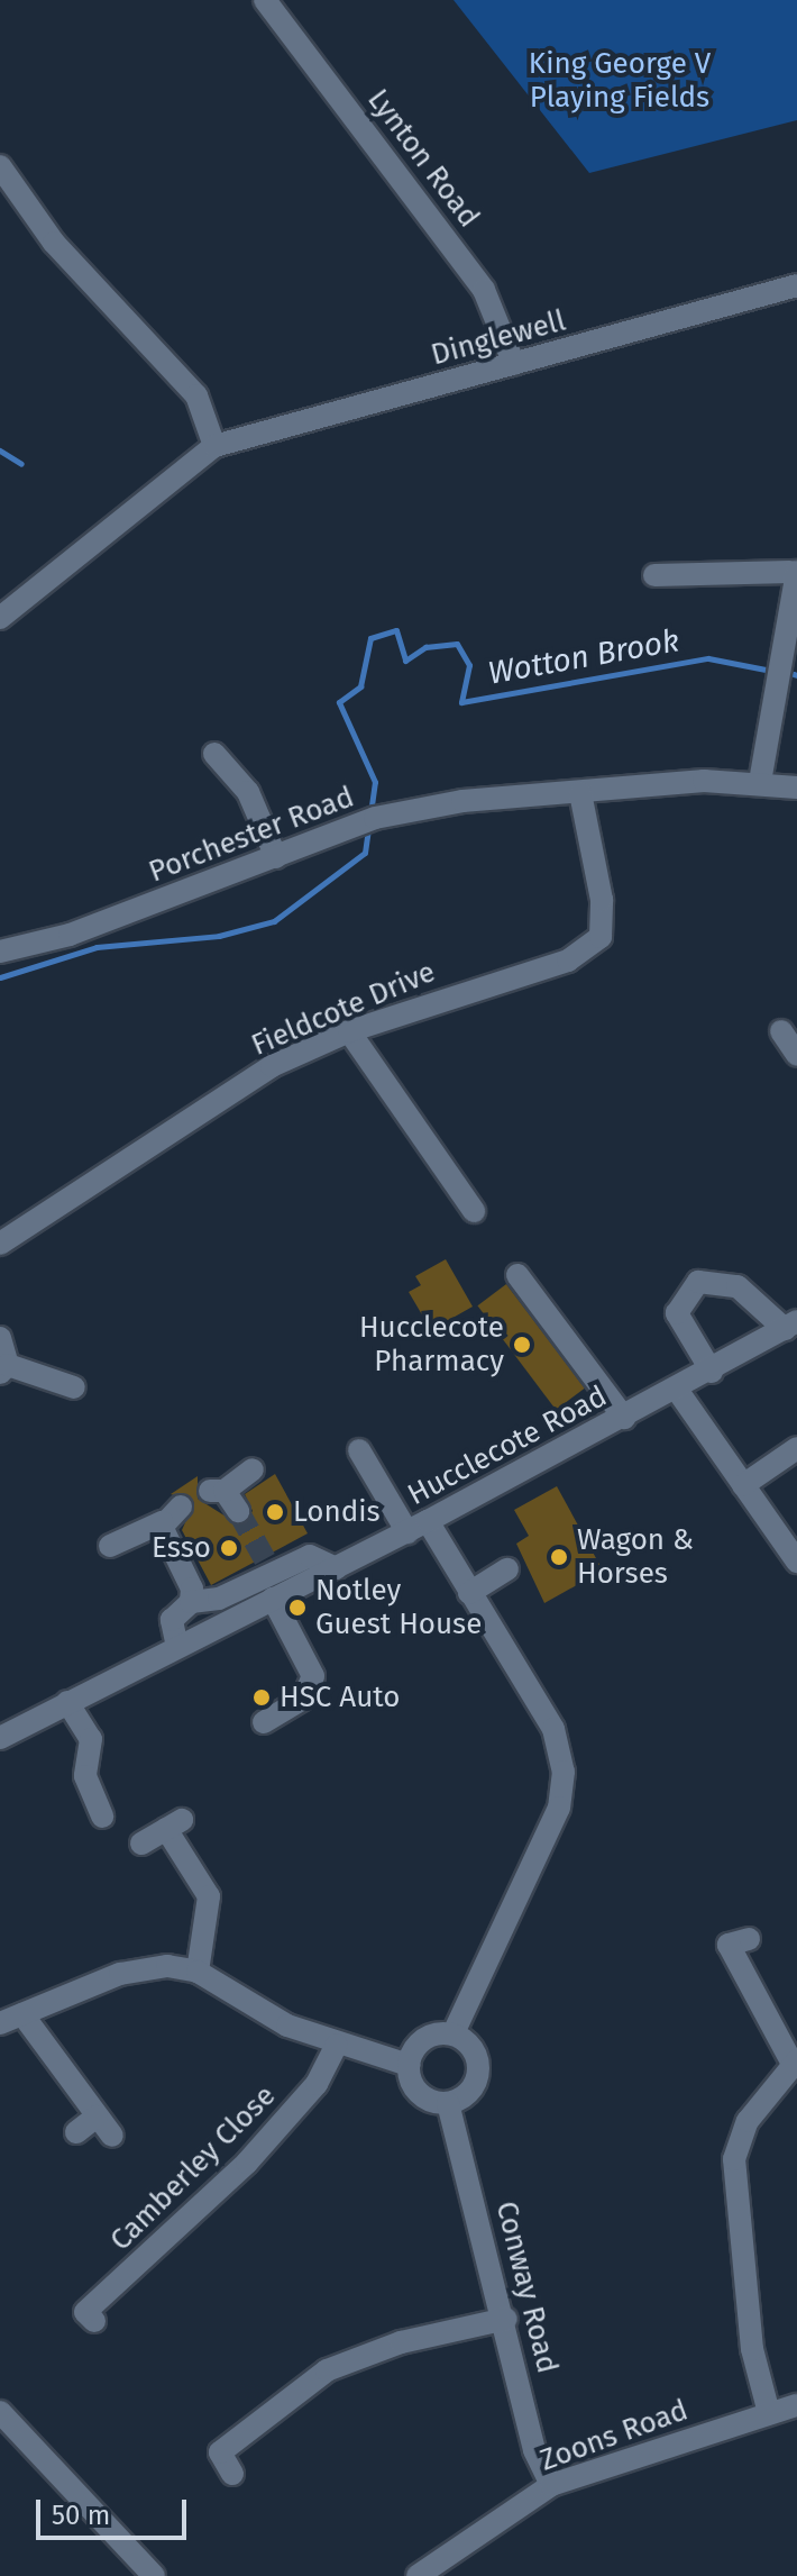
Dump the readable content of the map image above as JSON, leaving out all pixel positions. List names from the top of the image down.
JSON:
{
  "streets": {
    "street": [
      "Lynton Road",
      "Dinglewell",
      "Porchester Road",
      "Fieldcote Drive",
      "Hucclecote Road",
      "Camberley Close",
      "Conway Road",
      "Zoons Road"
    ]
  },
  "crossings": [
    ["Lynton Road", "Dinglewell"],
    ["Porchester Road", "Fieldcote Drive"],
    ["Conway Road", "Zoons Road"]
  ],
  "water": ["Wotton Brook"],
  "parks": ["King George V Playing Fields"],
  "places": [
    "Hucclecote Pharmacy",
    "Londis",
    "Esso",
    "Wagon & Horses",
    "Notley Guest House",
    "HSC Auto"
  ],
  "scale_bar": "50 m"
}
